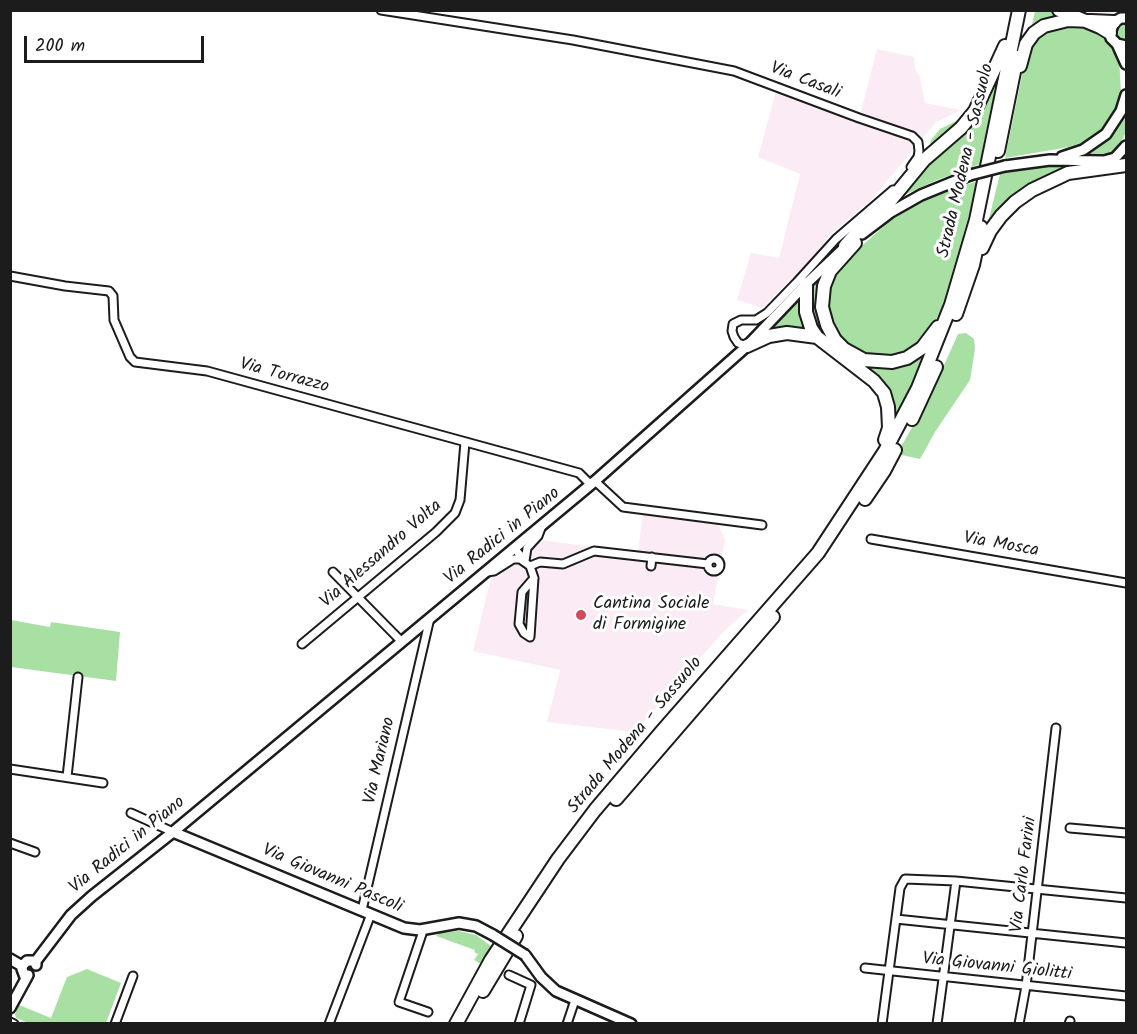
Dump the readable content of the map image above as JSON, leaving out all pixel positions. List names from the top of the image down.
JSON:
{
  "streets": {
    "highway": ["Strada Modena - Sassuolo"],
    "street": [
      "Via Casali",
      "Via Torrazzo",
      "Via Radici in Piano",
      "Via Mosca",
      "Via Alessandro Volta",
      "Via Mariano",
      "Via Carlo Farini",
      "Via Giovanni Pascoli",
      "Via Giovanni Giolitti"
    ]
  },
  "crossings": [
    ["Via Casali", "Via Radici in Piano"],
    ["Via Torrazzo", "Via Radici in Piano"],
    ["Via Torrazzo", "Via Alessandro Volta"],
    ["Via Radici in Piano", "Via Mariano"],
    ["Via Radici in Piano", "Via Giovanni Pascoli"],
    ["Via Mariano", "Via Giovanni Pascoli"],
    ["Via Carlo Farini", "Via Giovanni Giolitti"]
  ],
  "places": ["Cantina Sociale di Formigine"],
  "scale_bar": "200 m"
}
